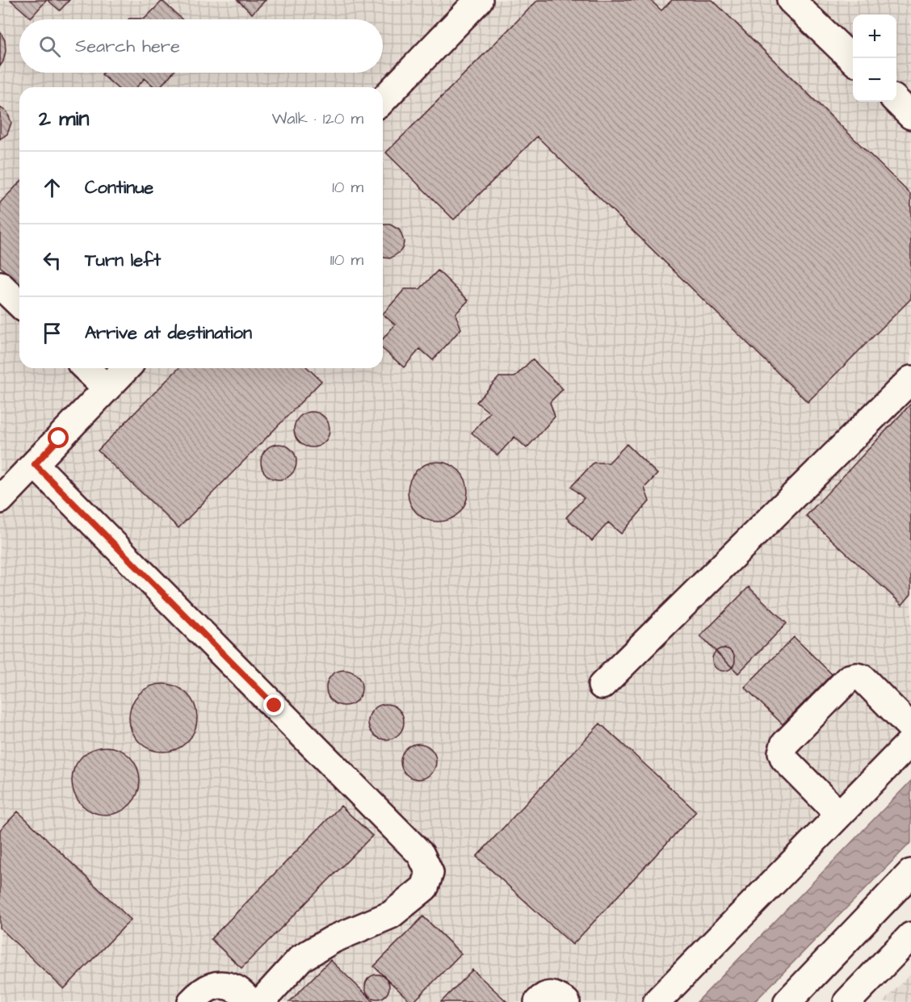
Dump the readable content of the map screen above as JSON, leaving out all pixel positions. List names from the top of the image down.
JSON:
{
  "page": {
    "map_buttons": ["+", "−"],
    "search": "Search here",
    "heading": ["2 min", "Walk · 120 m"],
    "list": [
      ["Continue", "10 m"],
      ["Turn left", "110 m"],
      "Arrive at destination"
    ]
  }
}
